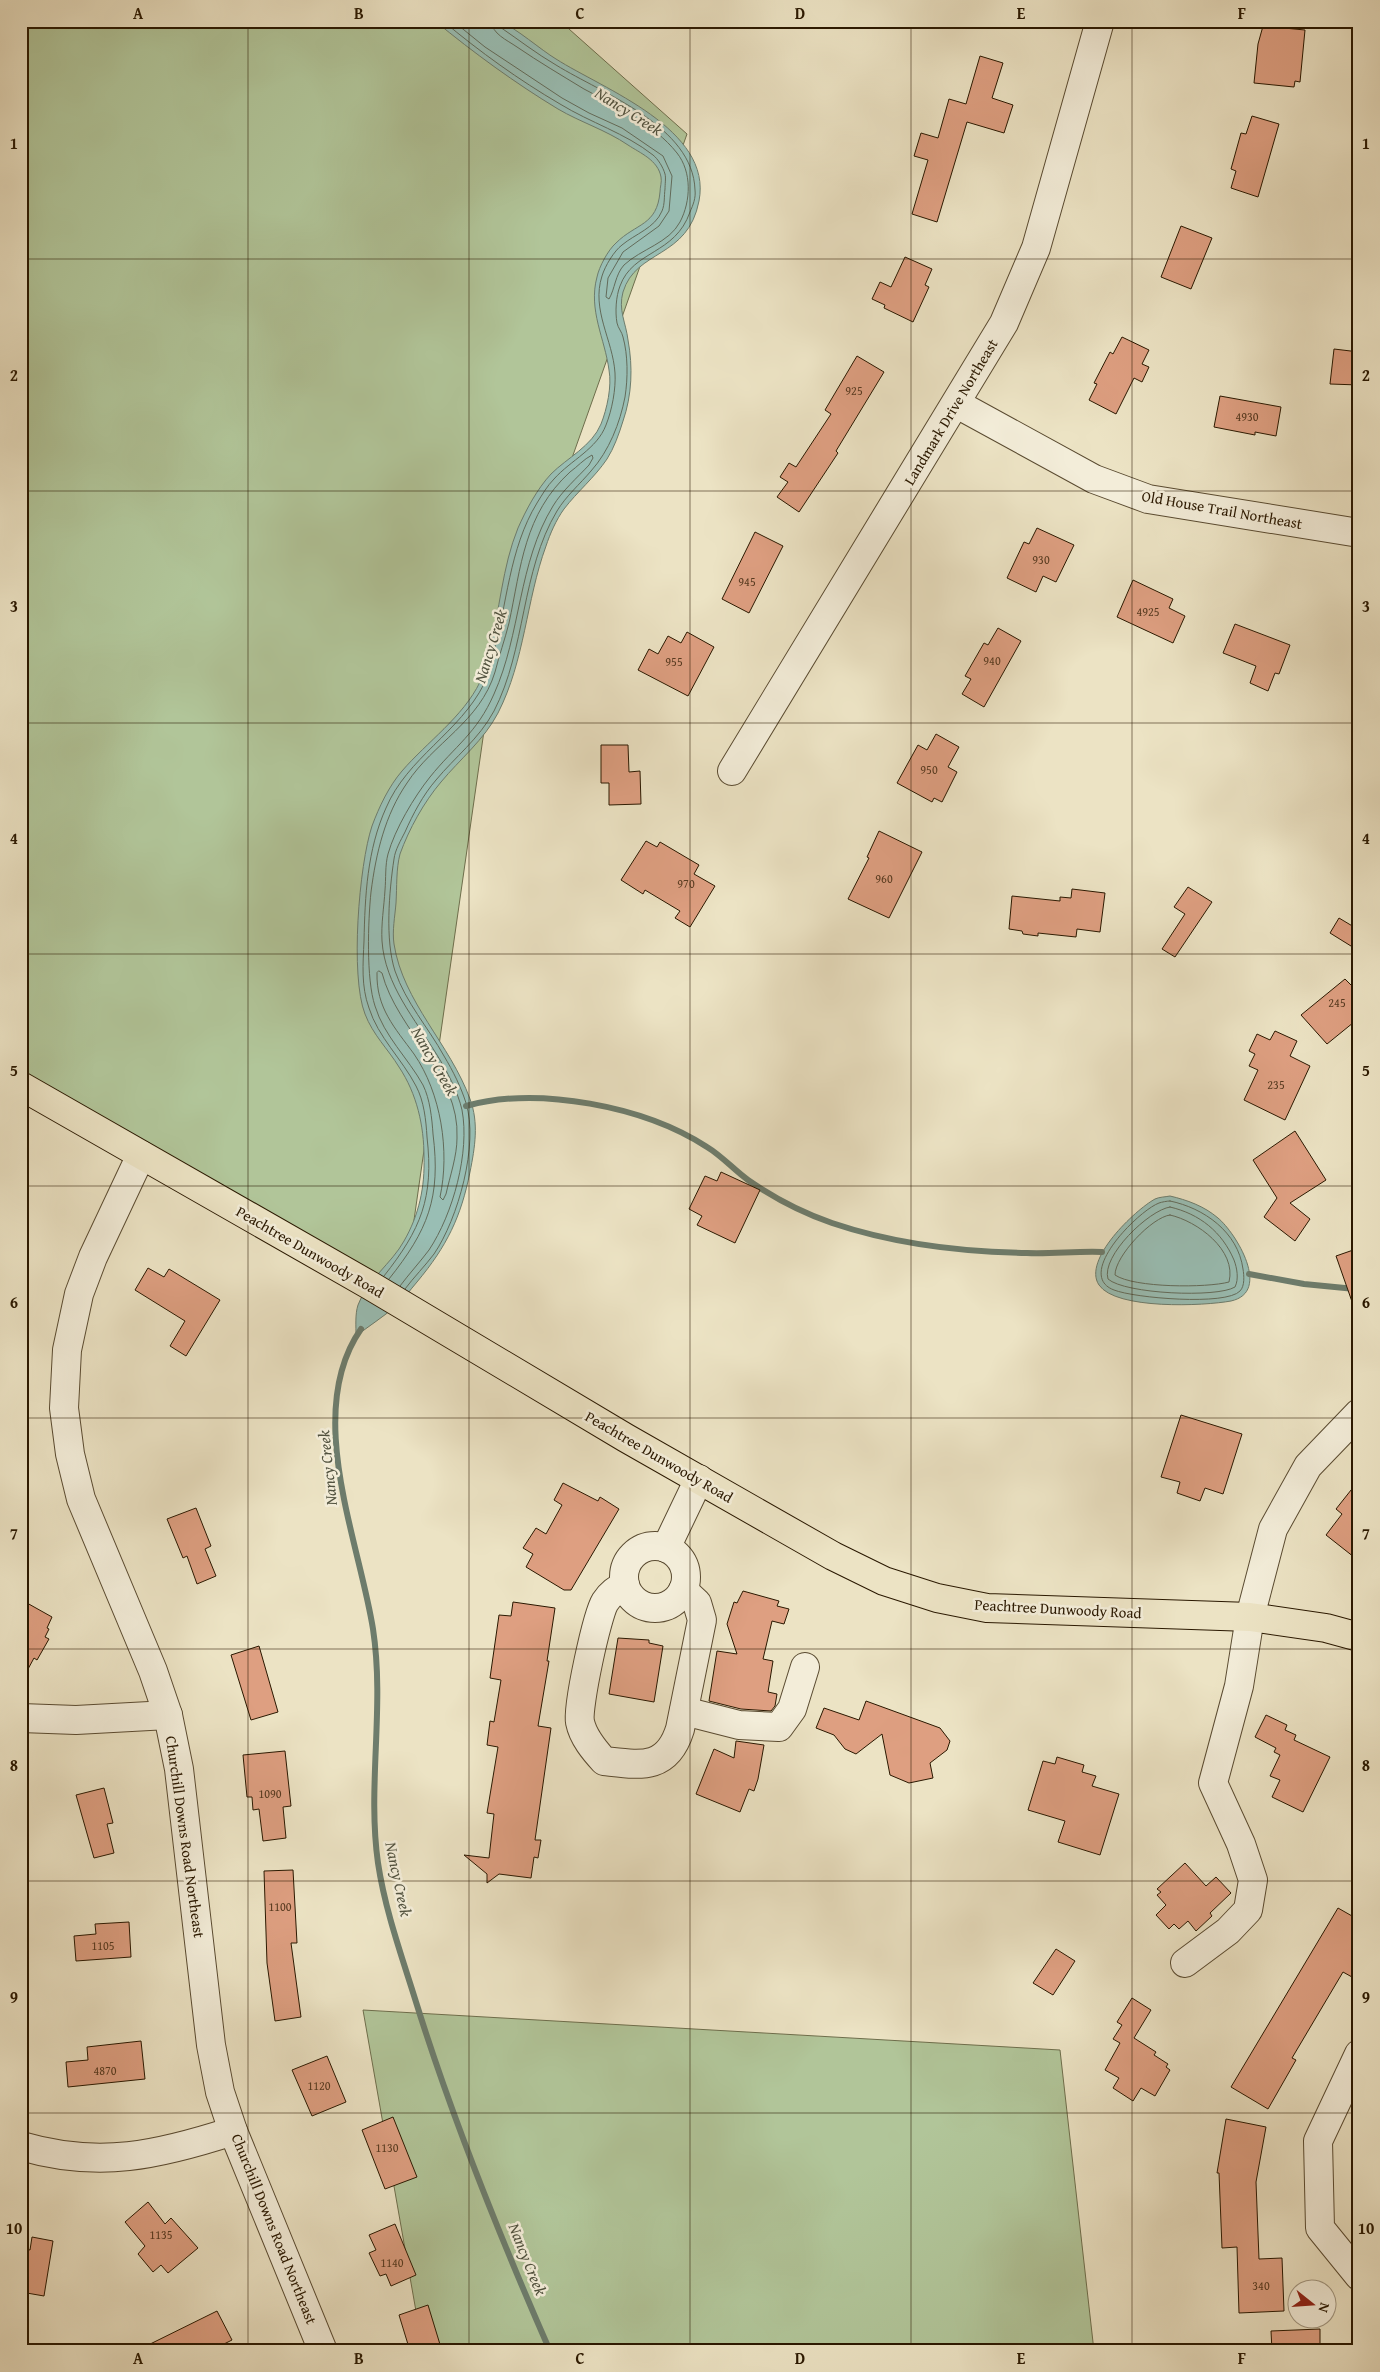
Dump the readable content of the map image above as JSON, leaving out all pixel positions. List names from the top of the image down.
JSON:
{
  "streets": {
    "main road": ["Peachtree Dunwoody Road"],
    "street": ["Landmark Drive Northeast", "Old House Trail Northeast", "Churchill Downs Road Northeast"]
  },
  "crossings": [
    ["Landmark Drive Northeast", "Old House Trail Northeast"],
    ["Peachtree Dunwoody Road", "Churchill Downs Road Northeast"]
  ],
  "water": ["Nancy Creek"],
  "house_numbers": [
    "925",
    "4930",
    "930",
    "945",
    "4925",
    "940",
    "955",
    "950",
    "960",
    "970",
    "245",
    "235",
    "1090",
    "1100",
    "1105",
    "4870",
    "1120",
    "1130",
    "1135",
    "1140",
    "340"
  ],
  "north": "right",
  "grid": {
    "columns": [
      "A",
      "B",
      "C",
      "D",
      "E",
      "F"
    ],
    "rows": [
      "1",
      "2",
      "3",
      "4",
      "5",
      "6",
      "7",
      "8",
      "9",
      "10"
    ]
  }
}
